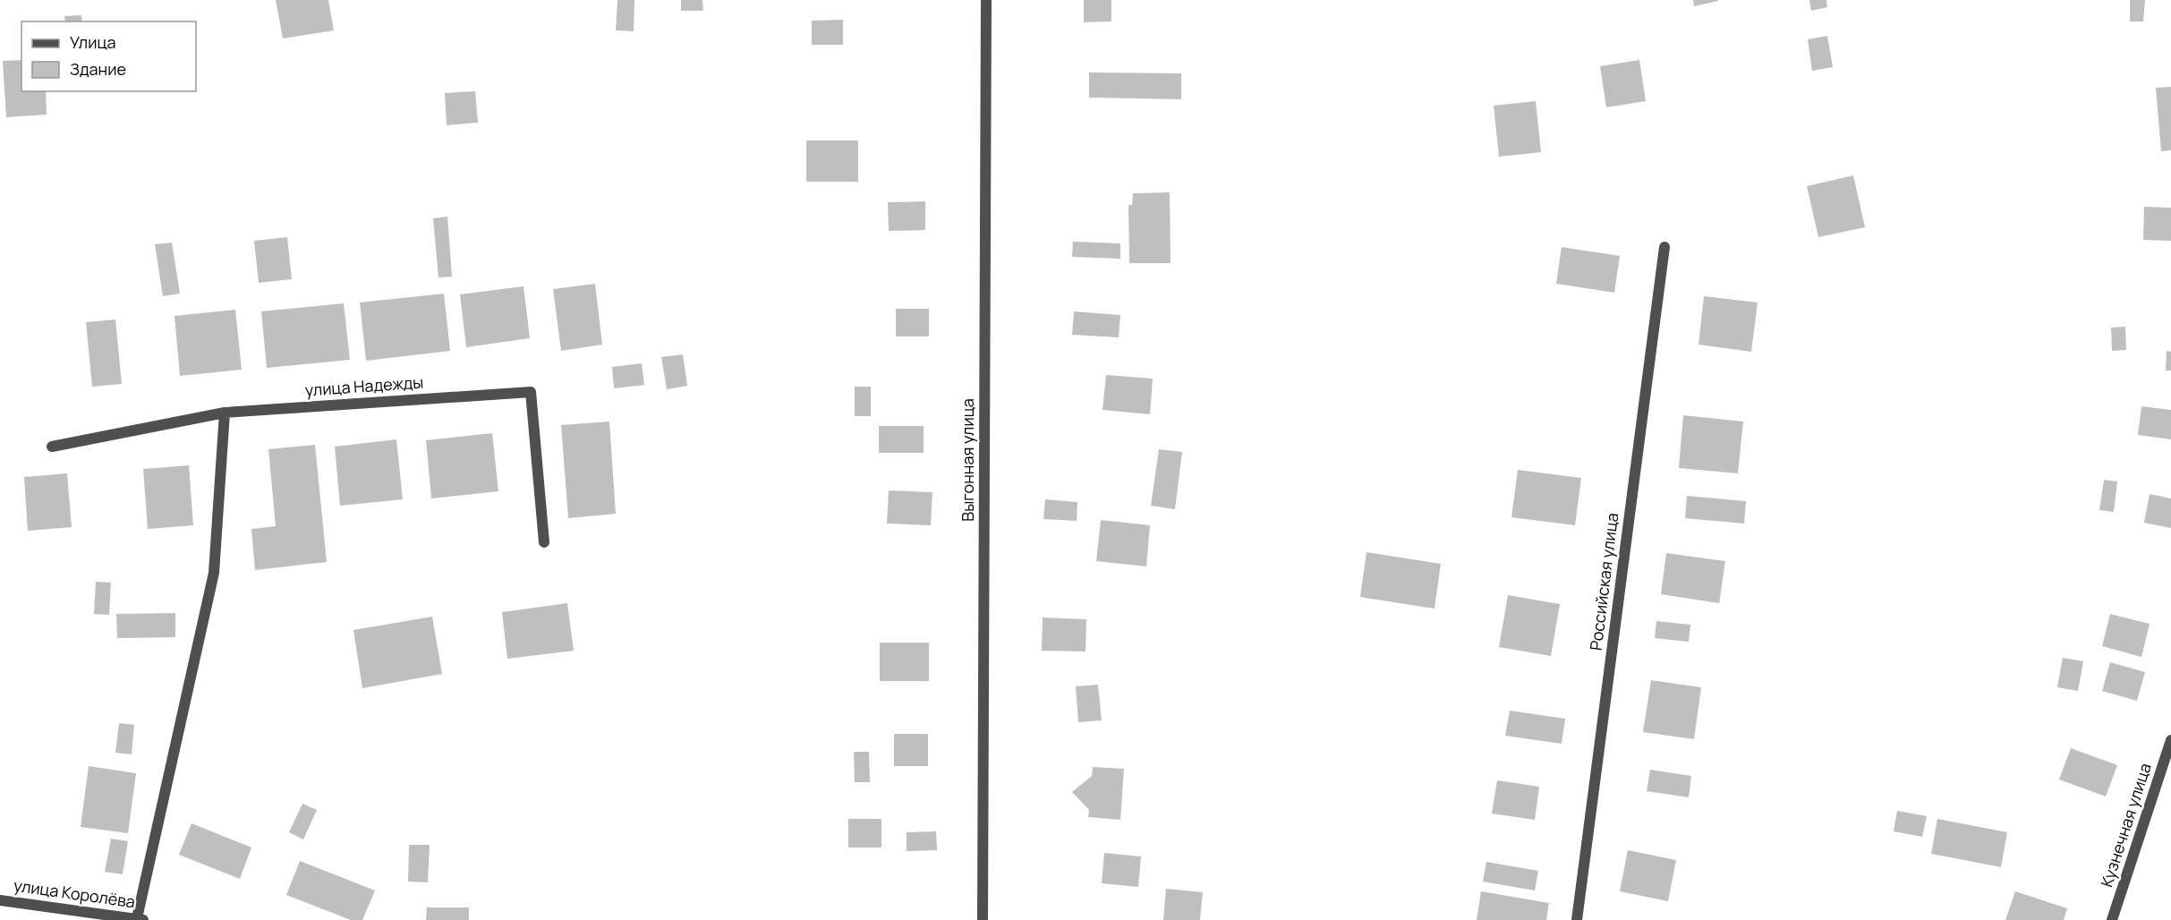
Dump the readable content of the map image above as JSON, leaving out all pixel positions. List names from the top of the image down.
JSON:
{
  "streets": {
    "street": [
      "улица Надежды",
      "Выгонная улица",
      "Российская улица",
      "Кузнечная улица",
      "улица Королёва"
    ]
  },
  "legend": ["Улица", "Здание"]
}
